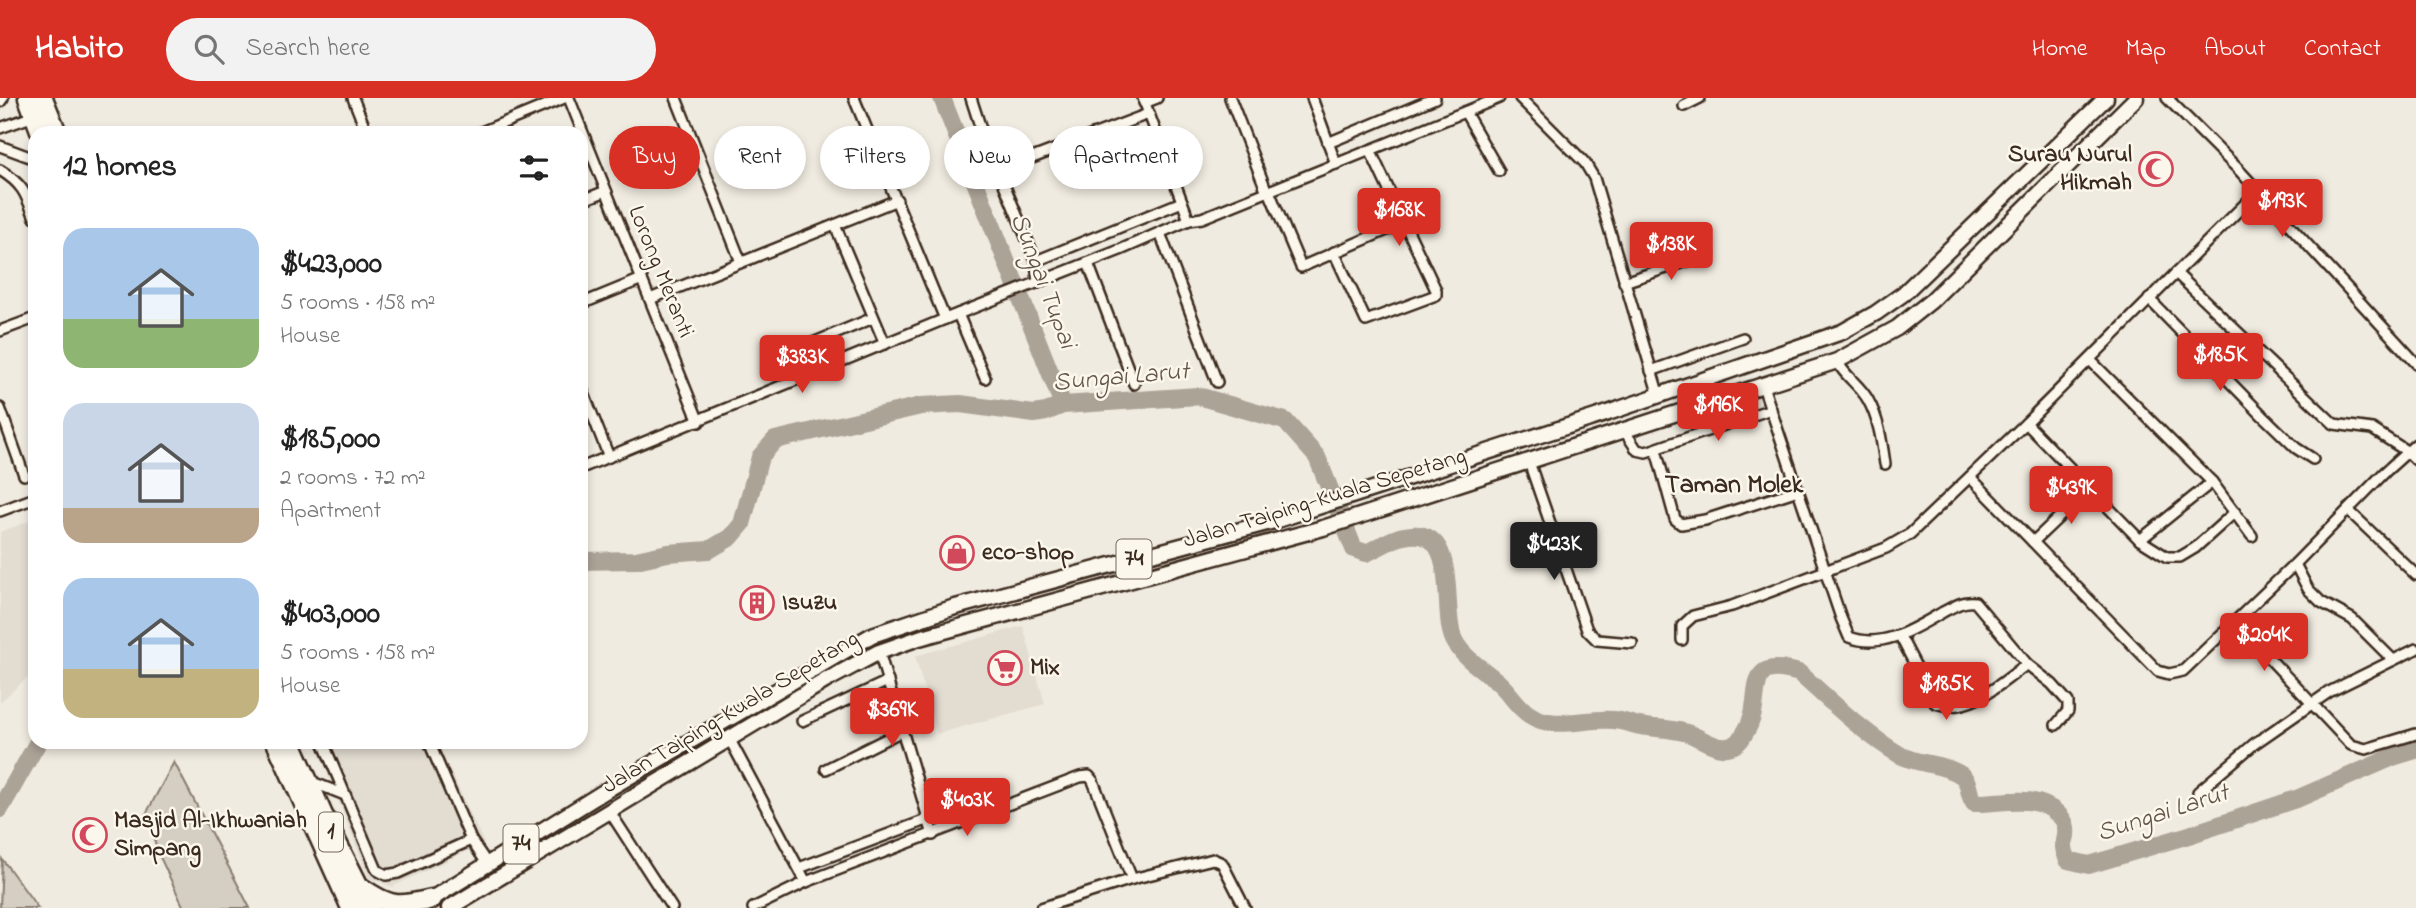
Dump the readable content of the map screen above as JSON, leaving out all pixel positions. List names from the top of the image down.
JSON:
{
  "streets": {
    "highway": ["1"],
    "main road": ["Jalan Taiping-Kuala Sepetang", "74"],
    "street": ["Lorong Meranti"]
  },
  "districts": ["Taman Molek"],
  "water": ["Sungai Tupai", "Sungai Larut"],
  "places": {
    "mosque": ["Surau Nurul Hikmah", "Masjid Al-Ikhwaniah Simpang"],
    "shop": ["eco-shop"],
    "building": ["Isuzu"],
    "supermarket": ["Mix"]
  },
  "page": {
    "header": "Habito",
    "search": "Search here",
    "nav": [
      "Home",
      "Map",
      "About",
      "Contact"
    ],
    "chip": [
      "Buy",
      "Rent",
      "Filters",
      "New",
      "Apartment"
    ],
    "heading": "12 homes",
    "price": [
      "$193K",
      "$168K",
      "$138K",
      "$185K",
      "$383K",
      "$196K",
      "$439K",
      "$423K",
      "$204K",
      "$185K",
      "$369K",
      "$403K"
    ],
    "list": [
      {
        "name": "$423,000",
        "note": "5 rooms · 158 m² · House"
      },
      {
        "name": "$185,000",
        "note": "2 rooms · 72 m² · Apartment"
      },
      {
        "name": "$403,000",
        "note": "5 rooms · 158 m² · House"
      }
    ]
  }
}
